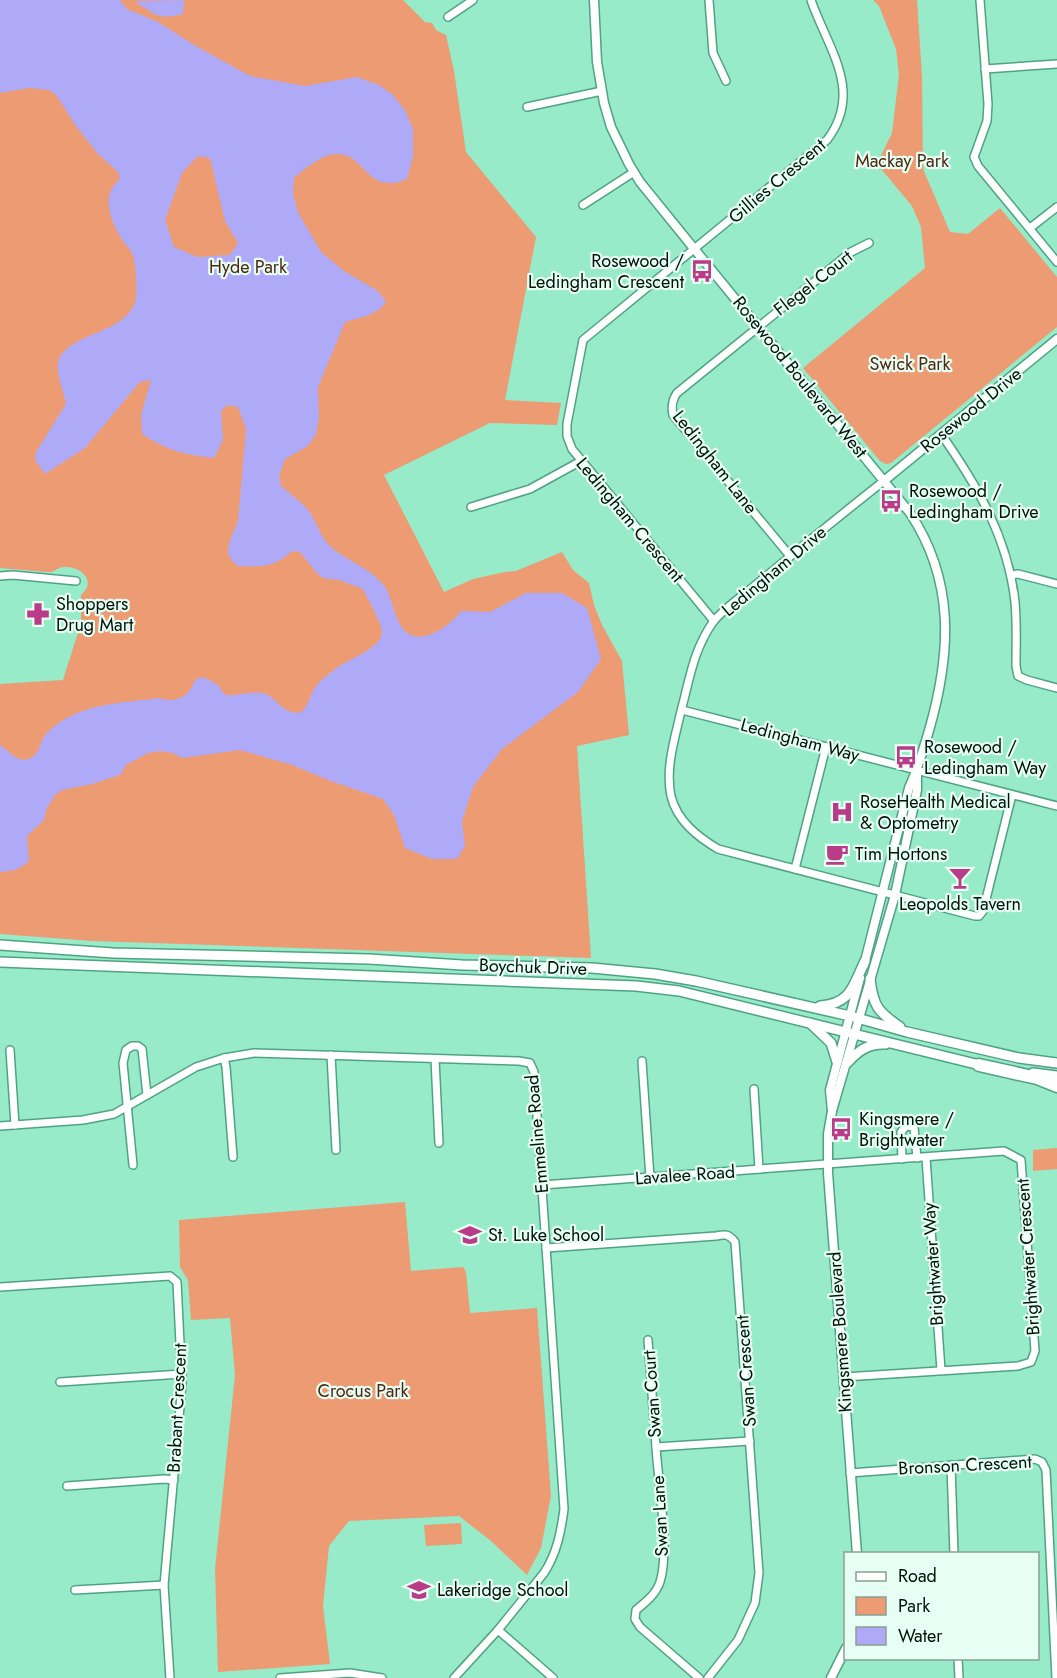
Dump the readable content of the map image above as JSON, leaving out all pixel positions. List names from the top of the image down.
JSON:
{
  "streets": {
    "main road": ["Boychuk Drive"],
    "street": [
      "Gillies Crescent",
      "Flegel Court",
      "Rosewood Boulevard West",
      "Rosewood Drive",
      "Ledingham Lane",
      "Ledingham Crescent",
      "Ledingham Drive",
      "Ledingham Way",
      "Emmeline Road",
      "Lavalee Road",
      "Brightwater Crescent",
      "Brightwater Way",
      "Kingsmere Boulevard",
      "Swan Crescent",
      "Swan Court",
      "Brabant Crescent",
      "Bronson Crescent",
      "Swan Lane"
    ]
  },
  "crossings": [
    ["Gillies Crescent", "Rosewood Boulevard West"],
    ["Gillies Crescent", "Ledingham Crescent"],
    ["Flegel Court", "Rosewood Boulevard West"],
    ["Flegel Court", "Ledingham Lane"],
    ["Rosewood Boulevard West", "Rosewood Drive"],
    ["Rosewood Boulevard West", "Ledingham Lane"],
    ["Rosewood Boulevard West", "Ledingham Crescent"],
    ["Rosewood Boulevard West", "Ledingham Drive"],
    ["Rosewood Boulevard West", "Ledingham Way"],
    ["Rosewood Boulevard West", "Boychuk Drive"],
    ["Rosewood Boulevard West", "Kingsmere Boulevard"],
    ["Rosewood Drive", "Ledingham Drive"],
    ["Ledingham Lane", "Ledingham Drive"],
    ["Ledingham Crescent", "Ledingham Drive"],
    ["Ledingham Drive", "Ledingham Way"],
    ["Boychuk Drive", "Kingsmere Boulevard"],
    ["Emmeline Road", "Lavalee Road"],
    ["Emmeline Road", "Swan Crescent"],
    ["Lavalee Road", "Brightwater Crescent"],
    ["Lavalee Road", "Kingsmere Boulevard"],
    ["Brightwater Crescent", "Brightwater Way"],
    ["Brightwater Crescent", "Kingsmere Boulevard"],
    ["Kingsmere Boulevard", "Bronson Crescent"],
    ["Swan Court", "Swan Lane"]
  ],
  "parks": [
    "Mackay Park",
    "Hyde Park",
    "Swick Park",
    "Crocus Park"
  ],
  "places": {
    "bus stop": [
      "Rosewood / Ledingham Crescent",
      "Rosewood / Ledingham Drive",
      "Rosewood / Ledingham Way",
      "Kingsmere / Brightwater"
    ],
    "pharmacy": ["Shoppers Drug Mart"],
    "hospital": ["RoseHealth Medical & Optometry"],
    "cafe": ["Tim Hortons"],
    "bar": ["Leopolds Tavern"],
    "school or university": ["St. Luke School", "Lakeridge School"]
  },
  "legend": ["Road", "Park", "Water"]
}
